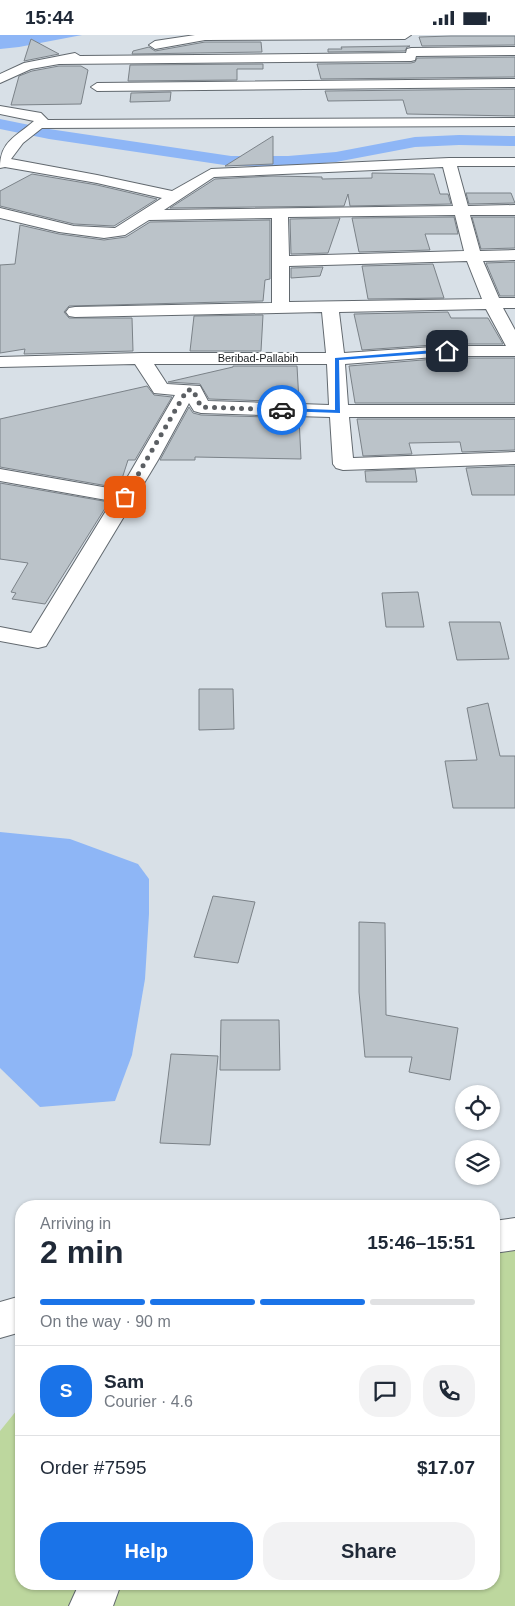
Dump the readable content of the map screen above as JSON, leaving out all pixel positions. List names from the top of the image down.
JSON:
{
  "streets": {
    "street": ["Beribad-Pallabih"]
  },
  "page": {
    "status": "15:44",
    "heading": ["2 min", "Arriving in", "15:46–15:51"],
    "panel": [
      "Sam",
      "Courier · 4.6",
      "Order #7595",
      "$17.07"
    ],
    "bar": "On the way · 90 m",
    "round": "S",
    "buttons": ["Help", "Share"]
  }
}
